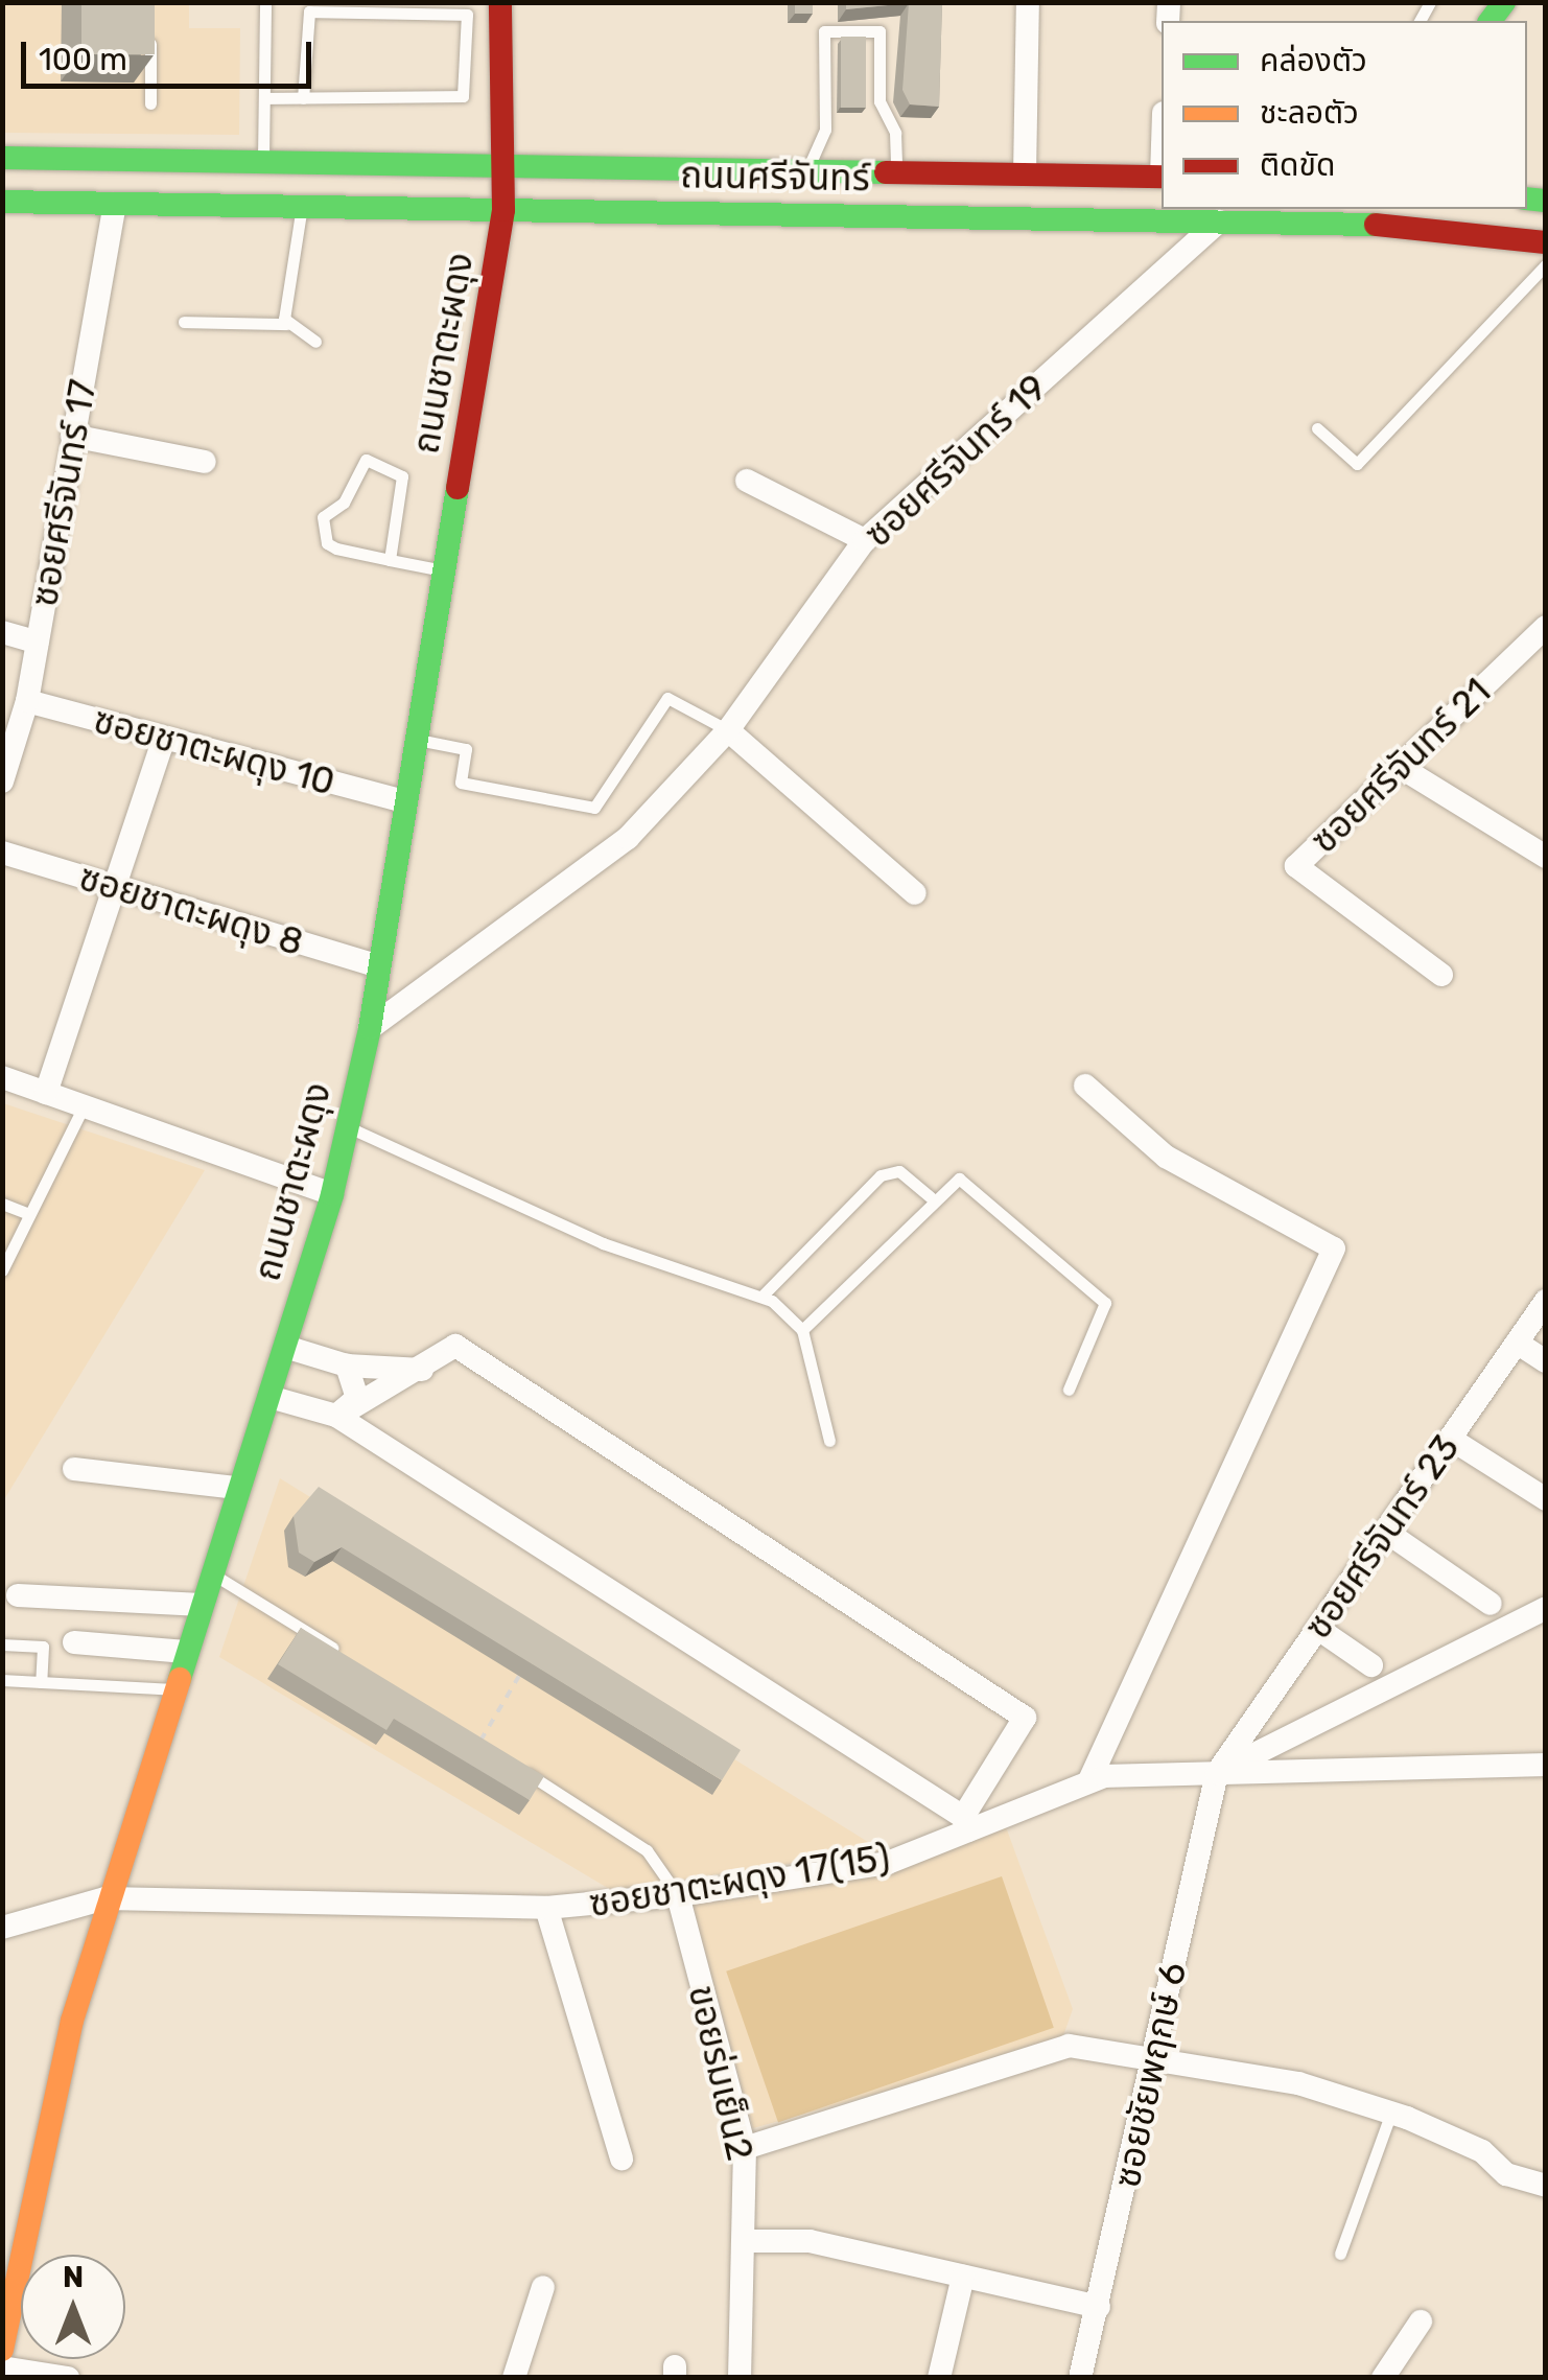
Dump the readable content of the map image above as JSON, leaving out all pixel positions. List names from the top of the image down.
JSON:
{
  "streets": {
    "main road": ["ถนนศรีจันทร์", "ถนนชาตะผดุง"],
    "street": [
      "ซอยศรีจันทร์ 19",
      "ซอยศรีจันทร์ 17",
      "ซอยชาตะผดุง 10",
      "ซอยศรีจันทร์ 21",
      "ซอยชาตะผดุง 8",
      "ซอยศรีจันทร์ 23",
      "ซอยชาตะผดุง 17(15)",
      "ขอยร่มเย็น2",
      "ซอยชัยพฤกษ์ 6"
    ]
  },
  "crossings": [
    ["ถนนศรีจันทร์", "ถนนชาตะผดุง"],
    ["ถนนศรีจันทร์", "ซอยศรีจันทร์ 19"],
    ["ถนนศรีจันทร์", "ซอยศรีจันทร์ 17"],
    ["ถนนชาตะผดุง", "ซอยศรีจันทร์ 19"],
    ["ถนนชาตะผดุง", "ซอยชาตะผดุง 10"],
    ["ถนนชาตะผดุง", "ซอยชาตะผดุง 8"],
    ["ถนนชาตะผดุง", "ซอยชาตะผดุง 17(15)"],
    ["ซอยศรีจันทร์ 17", "ซอยชาตะผดุง 10"],
    ["ซอยศรีจันทร์ 23", "ซอยชาตะผดุง 17(15)"],
    ["ซอยศรีจันทร์ 23", "ซอยชัยพฤกษ์ 6"],
    ["ซอยชาตะผดุง 17(15)", "ขอยร่มเย็น2"],
    ["ซอยชาตะผดุง 17(15)", "ซอยชัยพฤกษ์ 6"]
  ],
  "legend": ["คล่องตัว", "ชะลอตัว", "ติดขัด"],
  "scale_bar": "100 m",
  "north": "top"
}
